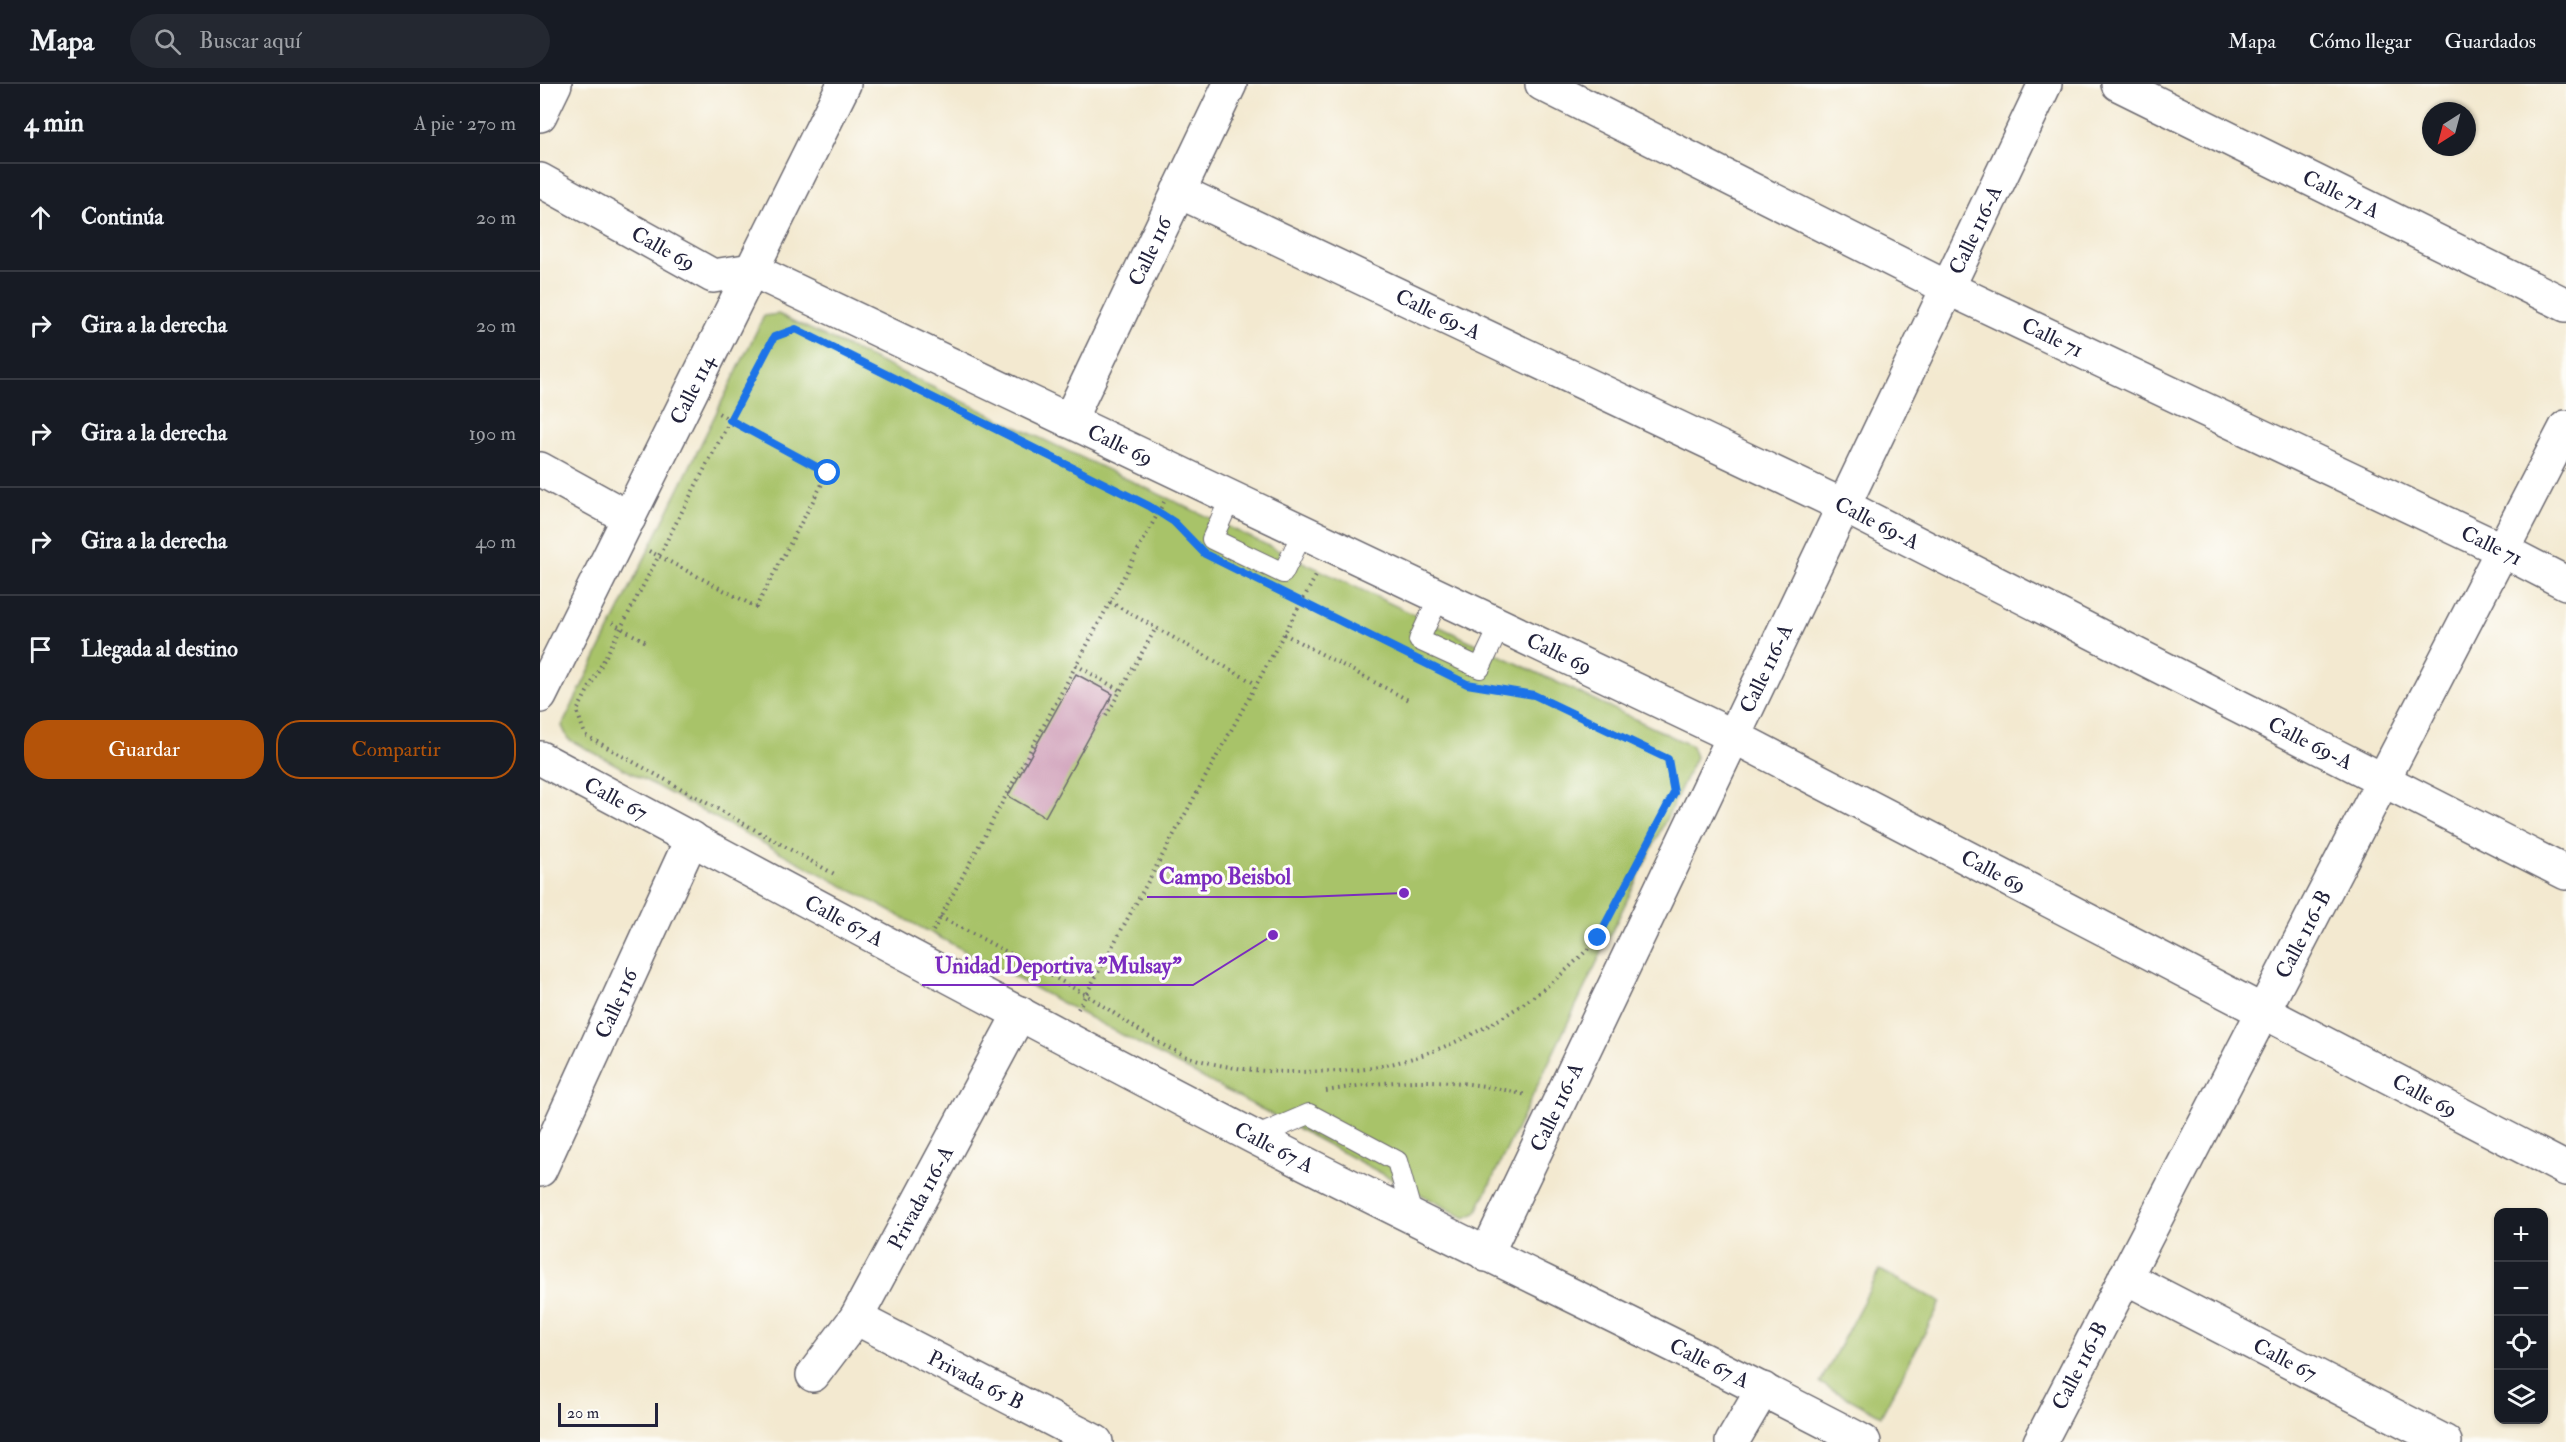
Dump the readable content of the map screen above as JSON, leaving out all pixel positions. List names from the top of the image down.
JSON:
{
  "streets": {
    "street": [
      "Calle 71 A",
      "Calle 116-A",
      "Calle 69",
      "Calle 116",
      "Calle 69-A",
      "Calle 71",
      "Calle 114",
      "Calle 67",
      "Calle 67 A",
      "Calle 116-B",
      "Privada 116-A",
      "Privada 65 B"
    ]
  },
  "crossings": [
    ["Calle 116-A", "Calle 69"],
    ["Calle 116-A", "Calle 69-A"],
    ["Calle 116-A", "Calle 71"],
    ["Calle 116-A", "Calle 67 A"],
    ["Calle 69", "Calle 116"],
    ["Calle 69", "Calle 114"],
    ["Calle 69", "Calle 116-B"],
    ["Calle 116", "Calle 69-A"],
    ["Calle 116", "Calle 67"],
    ["Calle 116", "Calle 67 A"],
    ["Calle 69-A", "Calle 116-B"],
    ["Calle 71", "Calle 116-B"],
    ["Calle 67", "Calle 67 A"],
    ["Calle 67", "Calle 116-B"],
    ["Calle 67 A", "Privada 116-A"],
    ["Privada 116-A", "Privada 65 B"]
  ],
  "places": ["Campo Beisbol", "Unidad Deportiva \"Mulsay\""],
  "scale_bar": "20 m",
  "north": "bottom left",
  "page": {
    "header": "Mapa",
    "search": "Buscar aquí",
    "nav": ["Mapa", "Cómo llegar", "Guardados"],
    "heading": ["4 min", "A pie · 270 m"],
    "list": [
      ["Continúa", "20 m"],
      ["Gira a la derecha", "20 m"],
      ["Gira a la derecha", "190 m"],
      ["Gira a la derecha", "40 m"],
      "Llegada al destino"
    ],
    "buttons": ["Guardar", "Compartir"],
    "map_buttons": ["+", "−"],
    "scale": "20 m"
  }
}
